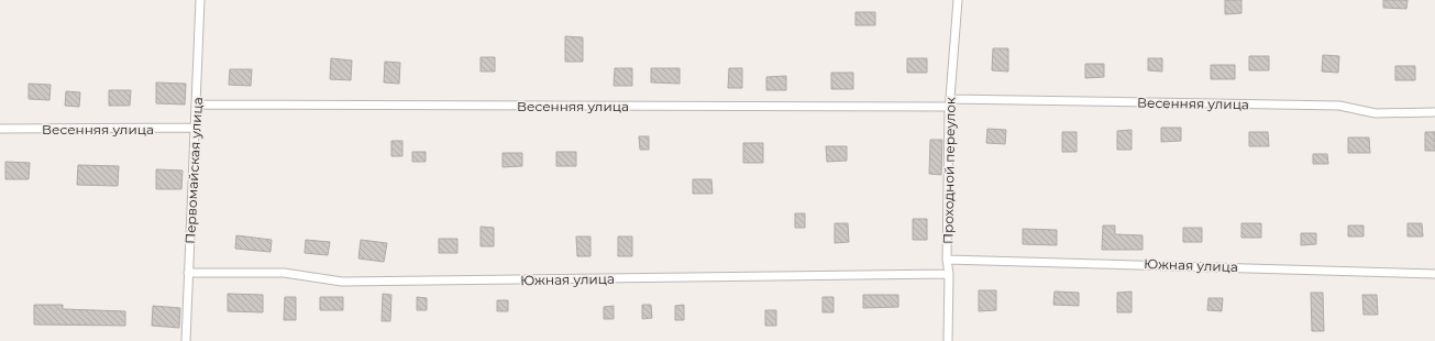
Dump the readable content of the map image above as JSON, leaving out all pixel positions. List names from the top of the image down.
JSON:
{
  "streets": {
    "street": [
      "Весенняя улица",
      "Первомайская улица",
      "Проходной переулок",
      "Южная улица"
    ]
  },
  "crossings": [
    ["Весенняя улица", "Первомайская улица"],
    ["Весенняя улица", "Проходной переулок"],
    ["Первомайская улица", "Южная улица"],
    ["Проходной переулок", "Южная улица"]
  ]
}
